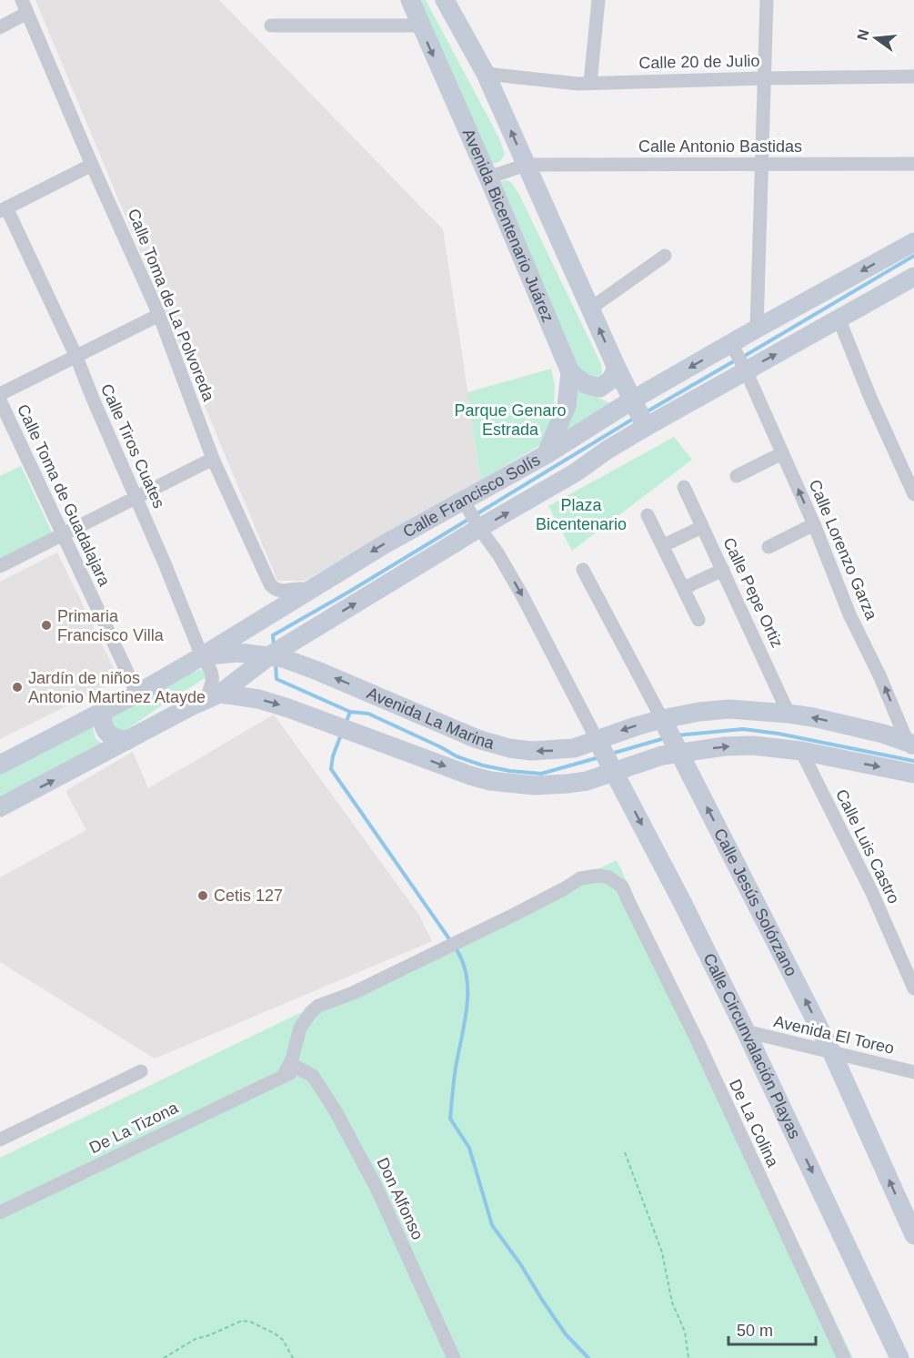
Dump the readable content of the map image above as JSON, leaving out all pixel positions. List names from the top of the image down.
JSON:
{
  "streets": {
    "main road": [
      "Avenida Bicentenario Juárez",
      "Calle Francisco Solís",
      "Avenida La Marina",
      "Calle Jesús Solórzano",
      "Calle Circunvalación Playas"
    ],
    "street": [
      "Calle 20 de Julio",
      "Calle Antonio Bastidas",
      "Calle Toma de La Polvoreda",
      "Calle Tiros Cuates",
      "Calle Toma de Guadalajara",
      "Calle Lorenzo Garza",
      "Calle Pepe Ortiz",
      "Calle Luis Castro",
      "Avenida El Toreo",
      "De La Colina",
      "De La Tizona",
      "Don Alfonso"
    ]
  },
  "crossings": [
    ["Calle Antonio Bastidas", "Avenida Bicentenario Juárez"],
    ["Avenida Bicentenario Juárez", "Calle Francisco Solís"],
    ["Calle Toma de La Polvoreda", "Calle Francisco Solís"],
    ["Calle Tiros Cuates", "Calle Francisco Solís"],
    ["Calle Tiros Cuates", "Avenida La Marina"],
    ["Calle Toma de Guadalajara", "Calle Francisco Solís"],
    ["Calle Francisco Solís", "Calle Lorenzo Garza"],
    ["Calle Francisco Solís", "Avenida La Marina"],
    ["Calle Lorenzo Garza", "Avenida La Marina"],
    ["Calle Pepe Ortiz", "Avenida La Marina"],
    ["Avenida La Marina", "Calle Circunvalación Playas"],
    ["Calle Jesús Solórzano", "Avenida El Toreo"],
    ["Avenida El Toreo", "Calle Circunvalación Playas"],
    ["De La Colina", "De La Tizona"],
    ["De La Colina", "Don Alfonso"],
    ["De La Tizona", "Don Alfonso"]
  ],
  "one_way": ["Calle Lorenzo Garza", "Calle Jesús Solórzano", "Calle Circunvalación Playas"],
  "parks": ["Parque Genaro Estrada", "Plaza Bicentenario"],
  "places": ["Primaria Francisco Villa", "Jardín de niños Antonio Martinez Atayde", "Cetis 127"],
  "scale_bar": "50 m",
  "north": "left"
}
